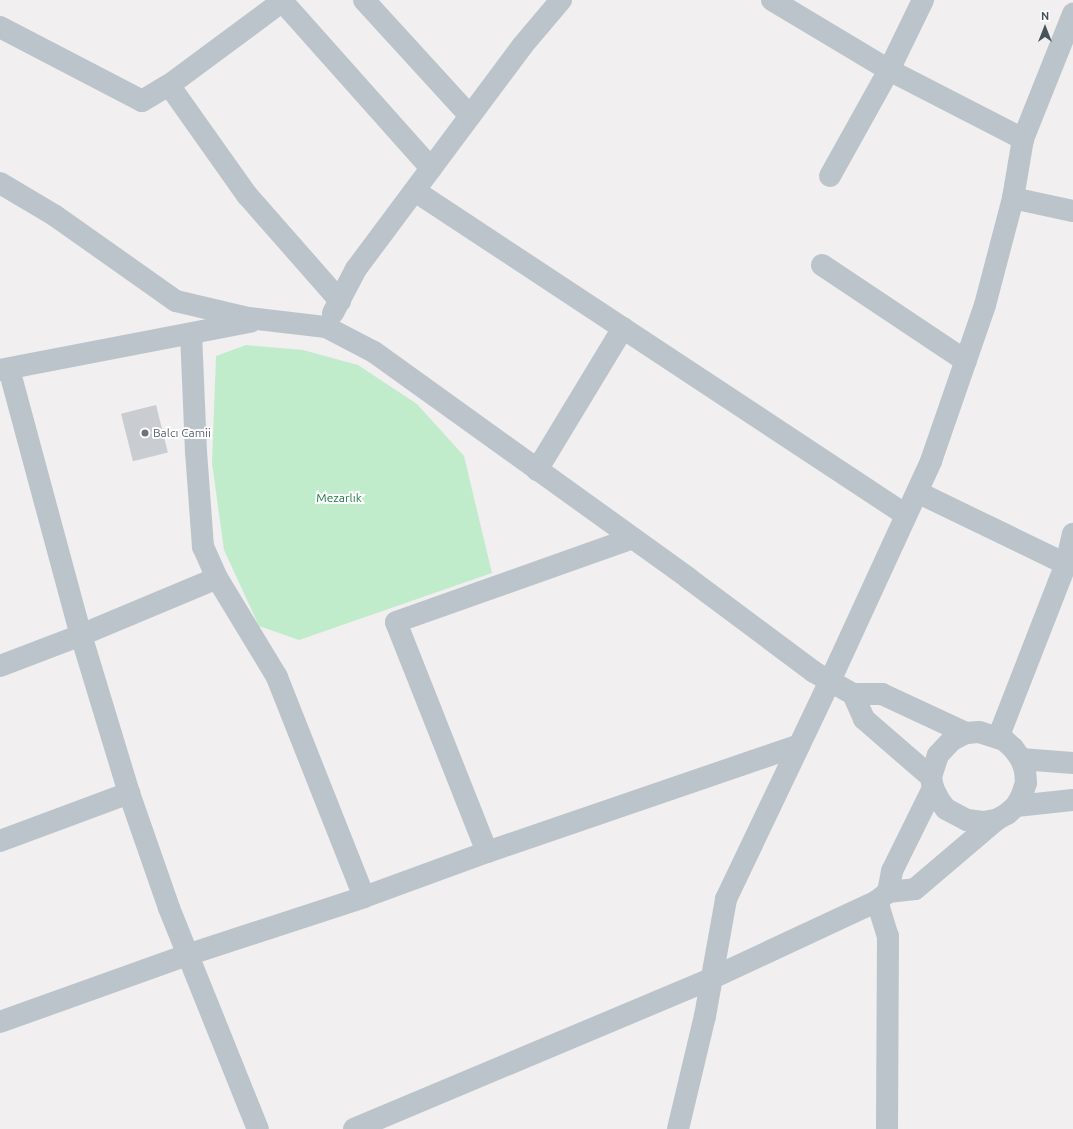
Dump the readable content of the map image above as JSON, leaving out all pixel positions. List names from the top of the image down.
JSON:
{
  "parks": ["Mezarlık"],
  "places": ["Balcı Camii"],
  "north": "top"
}
